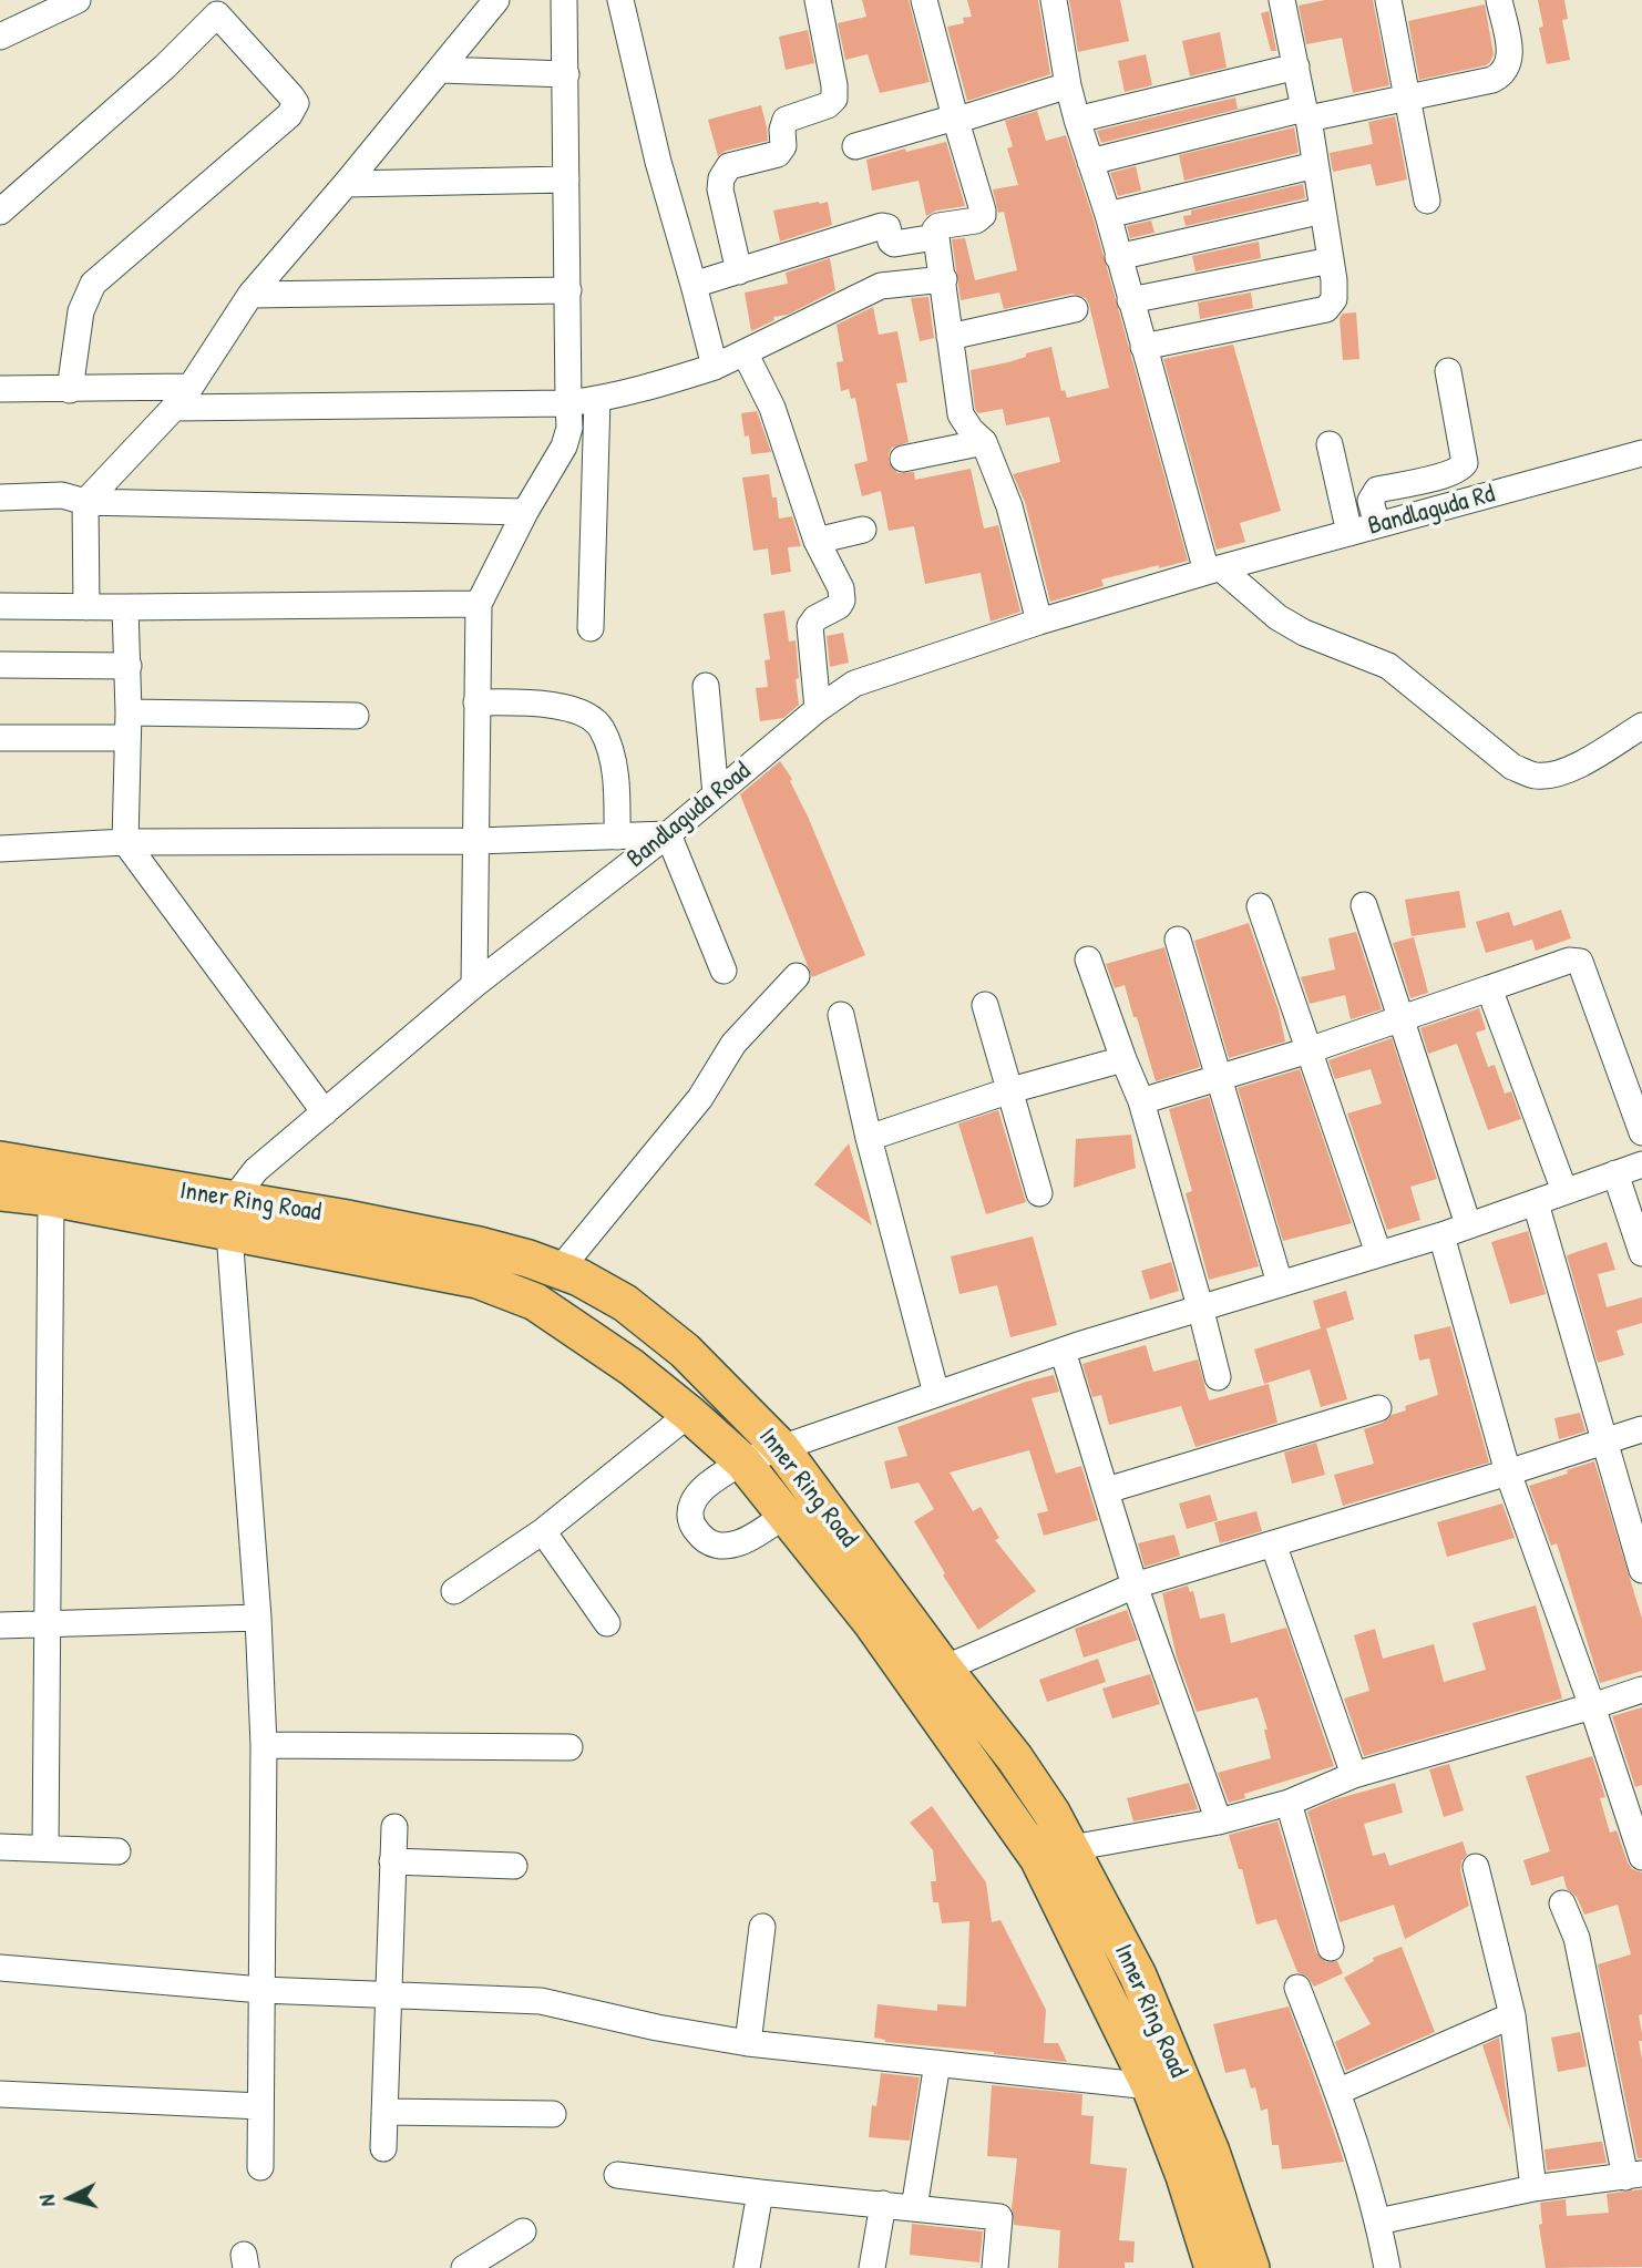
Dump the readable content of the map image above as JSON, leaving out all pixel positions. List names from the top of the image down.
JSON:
{
  "streets": {
    "highway": ["Inner Ring Road"],
    "street": ["Bandlaguda Rd", "Bandlaguda Road"]
  },
  "crossings": [
    ["Bandlaguda Rd", "Bandlaguda Road"],
    ["Bandlaguda Road", "Inner Ring Road"]
  ],
  "north": "left"
}
